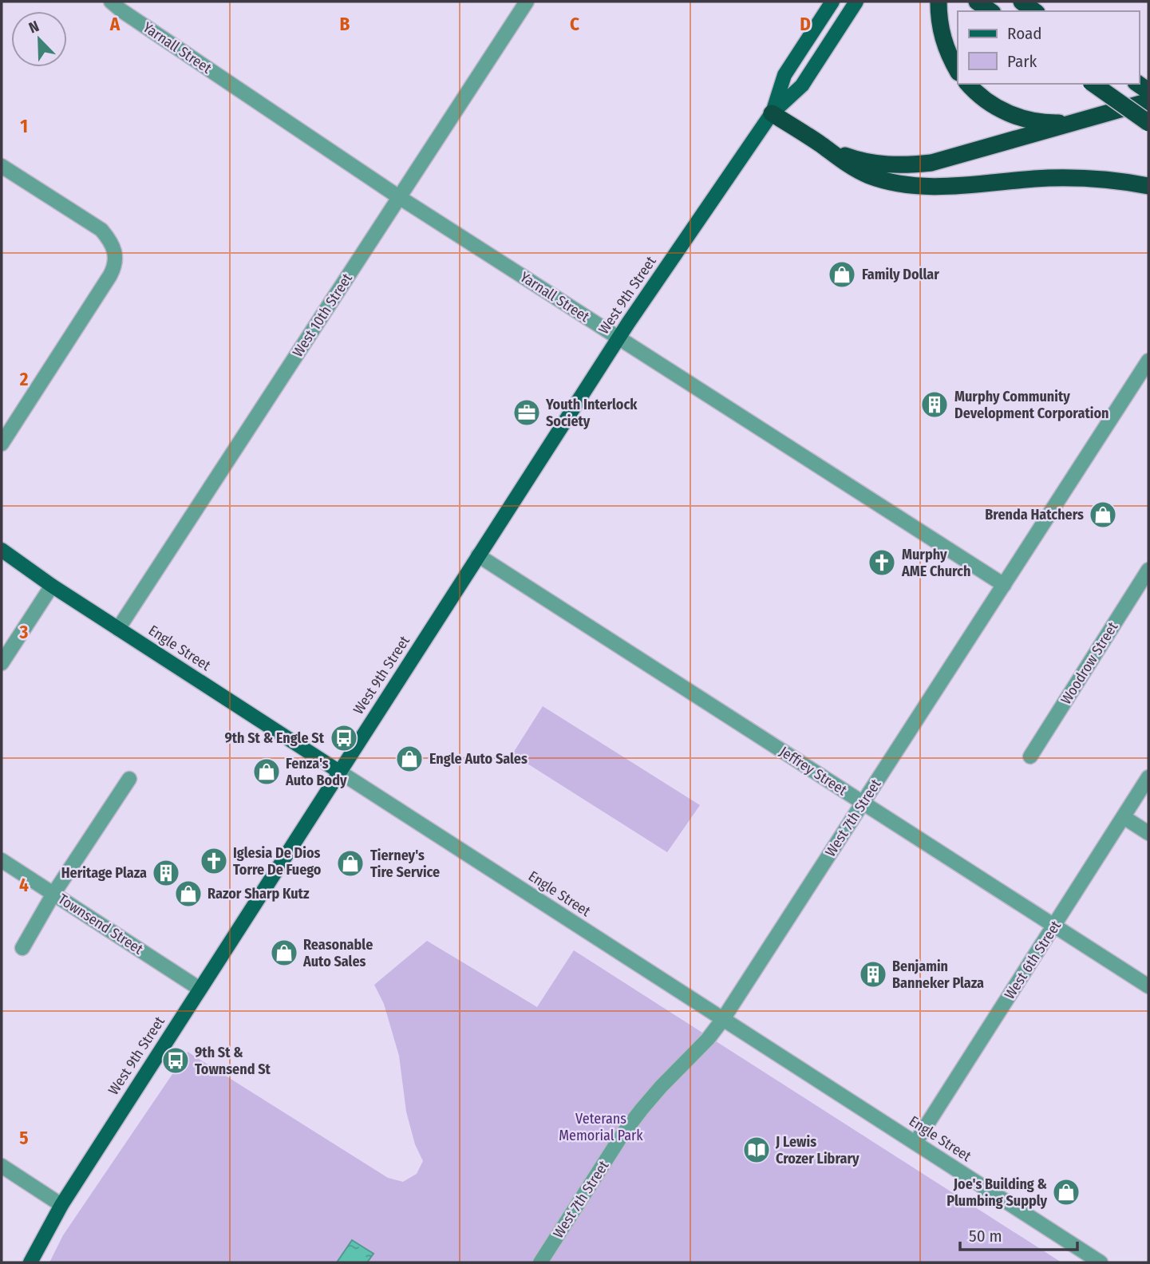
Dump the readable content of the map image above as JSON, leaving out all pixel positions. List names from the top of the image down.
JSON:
{
  "streets": {
    "main road": ["West 9th Street", "Engle Street"],
    "street": [
      "Yarnall Street",
      "West 10th Street",
      "Woodrow Street",
      "Jeffrey Street",
      "West 7th Street",
      "Townsend Street",
      "West 6th Street"
    ]
  },
  "crossings": [
    ["Yarnall Street", "West 9th Street"],
    ["Yarnall Street", "West 10th Street"],
    ["Yarnall Street", "West 7th Street"],
    ["West 9th Street", "Engle Street"],
    ["West 9th Street", "Jeffrey Street"],
    ["West 9th Street", "Townsend Street"],
    ["West 10th Street", "Engle Street"],
    ["Engle Street", "West 7th Street"],
    ["Engle Street", "West 6th Street"],
    ["Jeffrey Street", "West 7th Street"],
    ["Jeffrey Street", "West 6th Street"]
  ],
  "parks": ["Veterans Memorial Park"],
  "places": {
    "shop": [
      "Family Dollar",
      "Brenda Hatchers",
      "Engle Auto Sales",
      "Fenza's Auto Body",
      "Tierney's Tire Service",
      "Razor Sharp Kutz",
      "Reasonable Auto Sales",
      "Joe's Building & Plumbing Supply"
    ],
    "building": ["Murphy Community Development Corporation", "Heritage Plaza", "Benjamin Banneker Plaza"],
    "office": ["Youth Interlock Society"],
    "church": ["Murphy AME Church", "Iglesia De Dios Torre De Fuego"],
    "bus stop": ["9th St & Engle St", "9th St & Townsend St"],
    "library": ["J Lewis Crozer Library"]
  },
  "legend": ["Road", "Park"],
  "scale_bar": "50 m",
  "north": "top left",
  "grid": {
    "columns": [
      "A",
      "B",
      "C",
      "D"
    ],
    "rows": [
      "1",
      "2",
      "3",
      "4",
      "5"
    ]
  }
}
